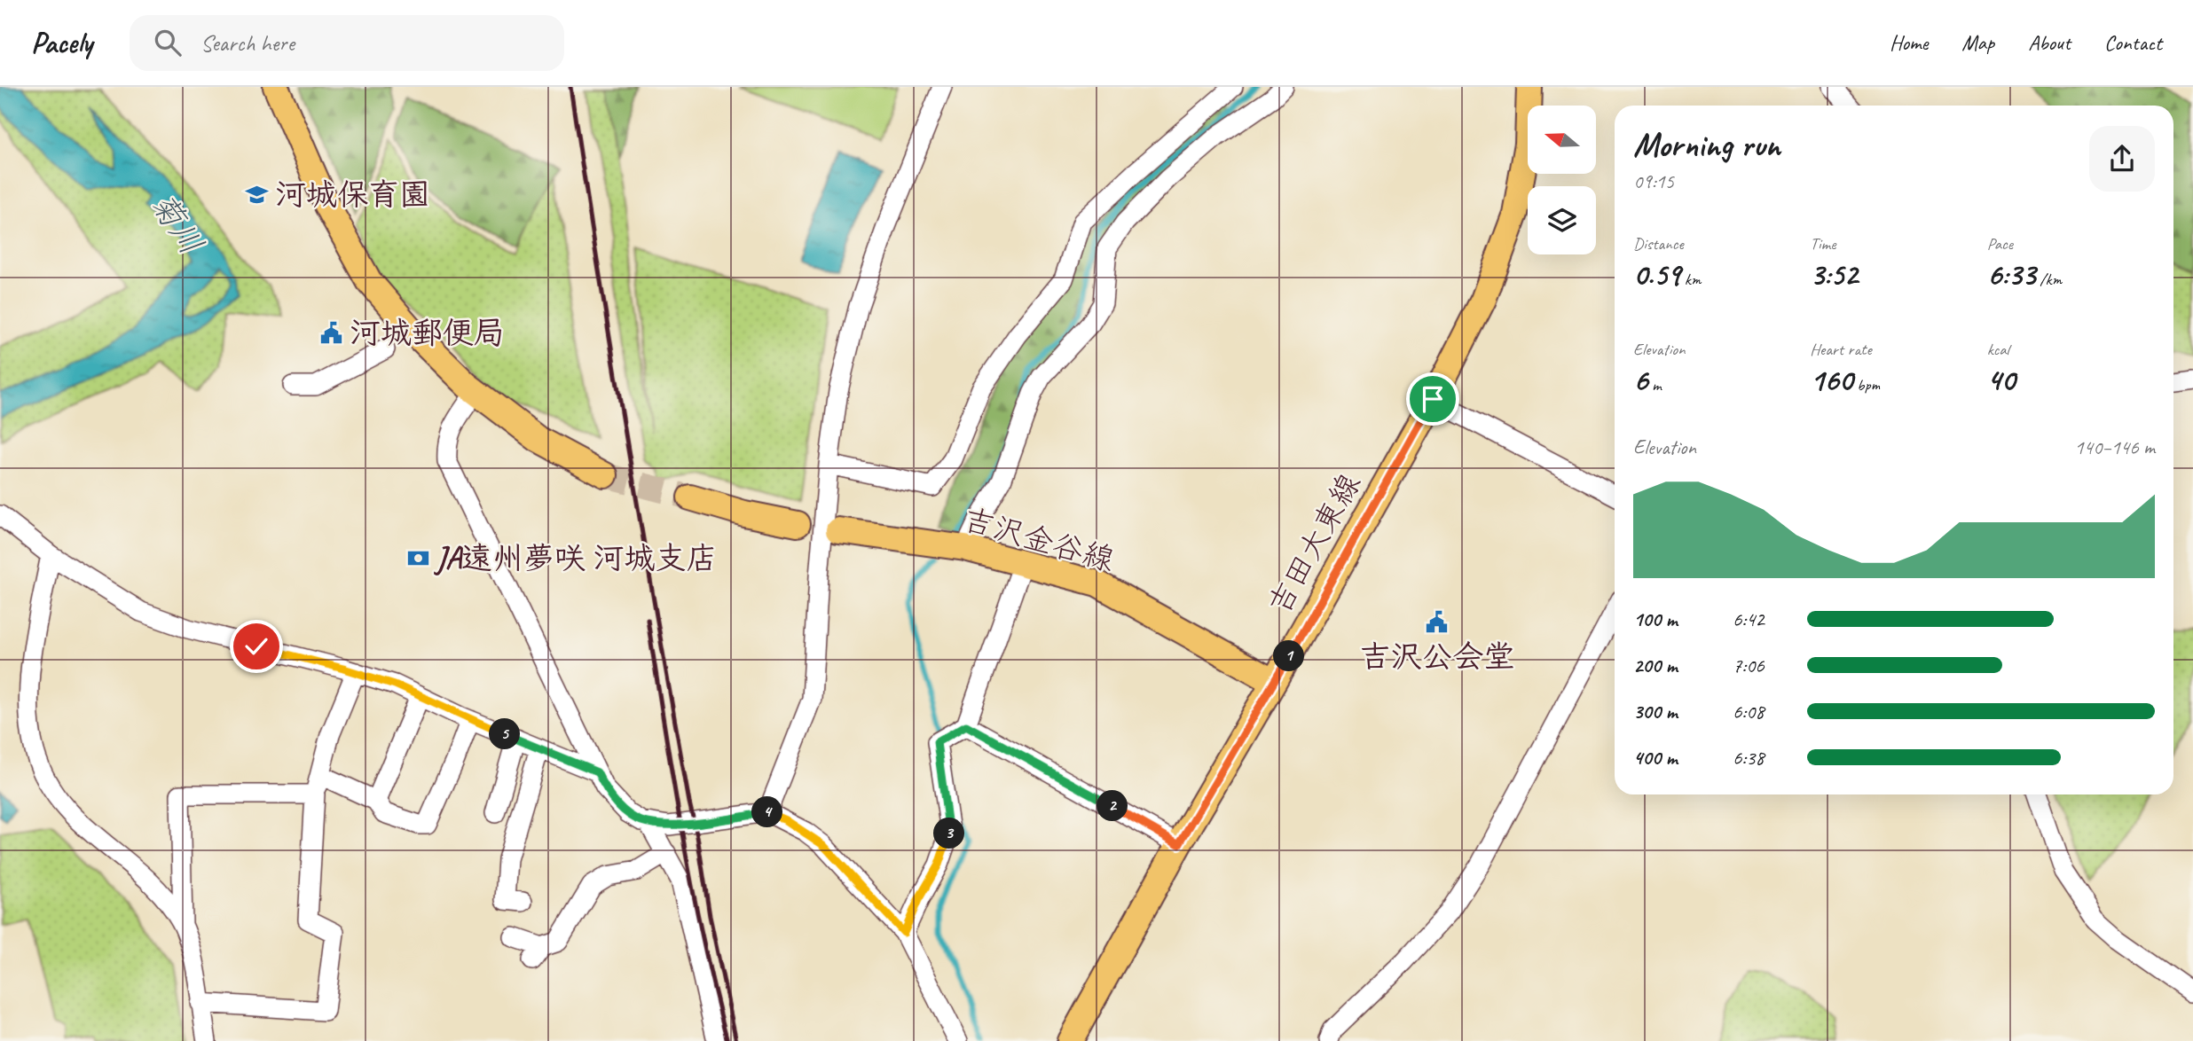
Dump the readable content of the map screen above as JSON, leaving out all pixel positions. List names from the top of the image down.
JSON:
{
  "streets": {
    "main road": ["吉沢金谷線", "吉田大東線"]
  },
  "crossings": [
    ["吉沢金谷線", "吉田大東線"]
  ],
  "water": ["菊川"],
  "places": {
    "school or university": ["河城保育園"],
    "public building": ["河城郵便局", "吉沢公会堂"],
    "bank": ["JA遠州夢咲 河城支店"]
  },
  "north": "left",
  "page": {
    "header": "Pacely",
    "search": "Search here",
    "nav": [
      "Home",
      "Map",
      "About",
      "Contact"
    ],
    "heading": ["Morning run", "09:15"],
    "stats": [
      ["Distance", "0.59 km"],
      ["Time", "3:52"],
      ["Pace", "6:33 /km"],
      ["Elevation", "6 m"],
      ["Heart rate", "160 bpm"],
      ["kcal", "40"]
    ],
    "chart": ["Elevation", "140–146 m"],
    "list": [
      {
        "name": "100 m",
        "note": "6:42"
      },
      {
        "name": "200 m",
        "note": "7:06"
      },
      {
        "name": "300 m",
        "note": "6:08"
      },
      {
        "name": "400 m",
        "note": "6:38"
      }
    ],
    "pins": [
      "1",
      "5",
      "2",
      "4",
      "3"
    ]
  }
}
